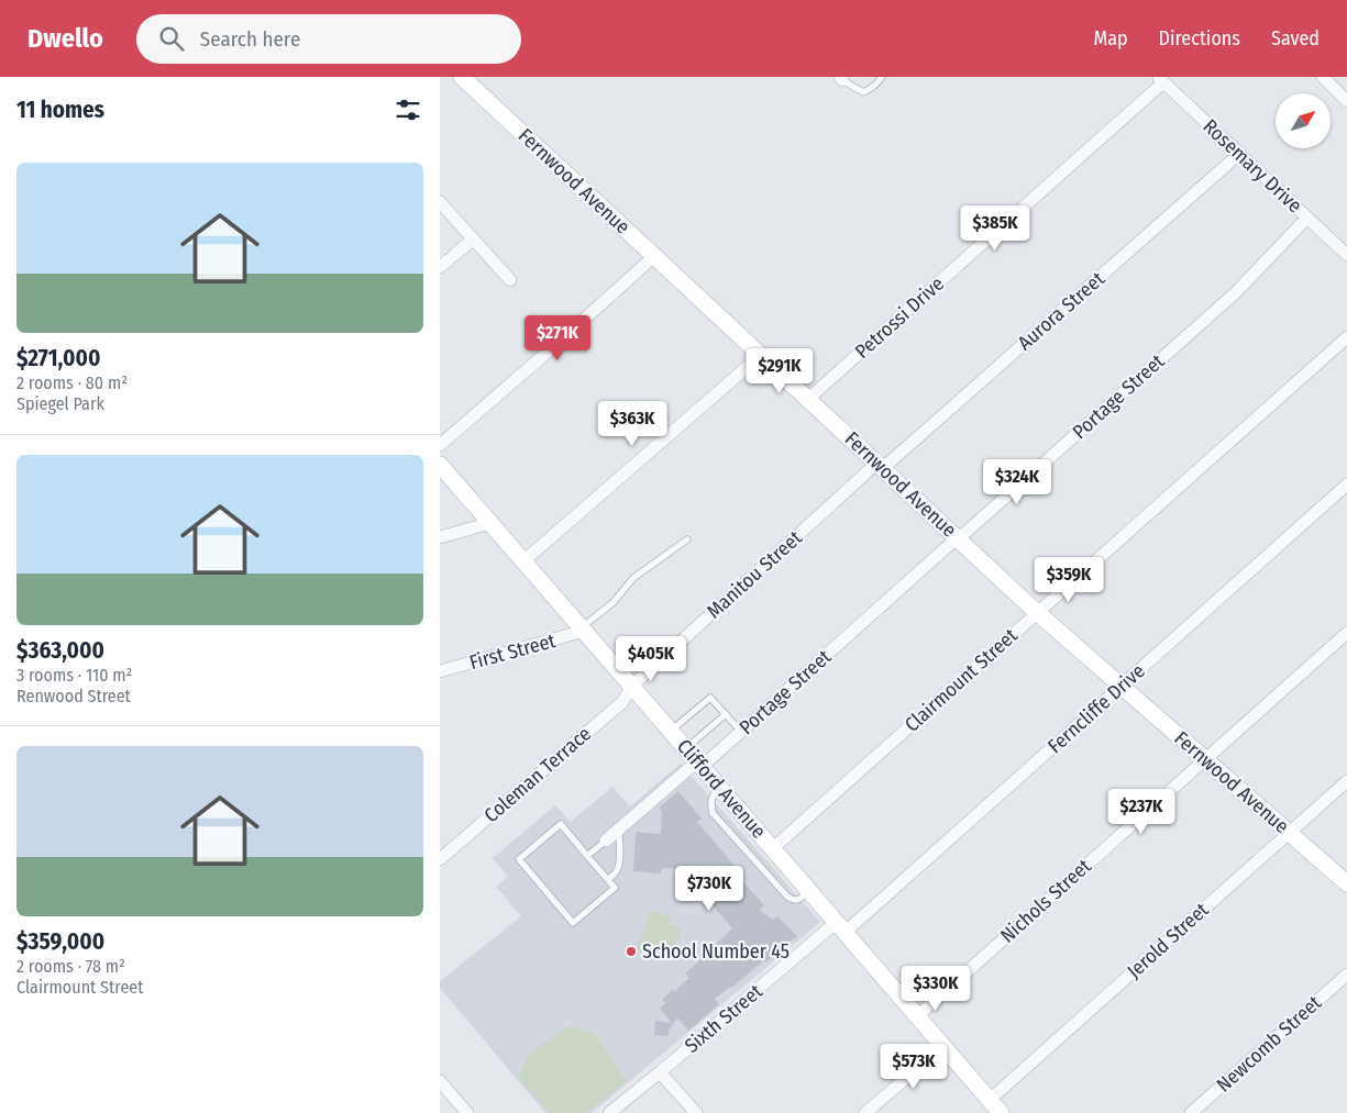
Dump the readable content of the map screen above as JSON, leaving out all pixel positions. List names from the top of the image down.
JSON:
{
  "streets": {
    "street": [
      "Rosemary Drive",
      "Fernwood Avenue",
      "Aurora Street",
      "Petrossi Drive",
      "Portage Street",
      "Manitou Street",
      "First Street",
      "Clairmount Street",
      "Ferncliffe Drive",
      "Coleman Terrace",
      "Clifford Avenue",
      "Nichols Street",
      "Jerold Street",
      "Sixth Street",
      "Newcomb Street"
    ]
  },
  "crossings": [
    ["Rosemary Drive", "Aurora Street"],
    ["Rosemary Drive", "Petrossi Drive"],
    ["Rosemary Drive", "Portage Street"],
    ["Fernwood Avenue", "Aurora Street"],
    ["Fernwood Avenue", "Petrossi Drive"],
    ["Fernwood Avenue", "Portage Street"],
    ["Fernwood Avenue", "Manitou Street"],
    ["Fernwood Avenue", "Clairmount Street"],
    ["Fernwood Avenue", "Ferncliffe Drive"],
    ["Fernwood Avenue", "Nichols Street"],
    ["Fernwood Avenue", "Jerold Street"],
    ["Aurora Street", "Manitou Street"],
    ["Portage Street", "Clifford Avenue"],
    ["Manitou Street", "Coleman Terrace"],
    ["Manitou Street", "Clifford Avenue"],
    ["First Street", "Clifford Avenue"],
    ["Clairmount Street", "Clifford Avenue"],
    ["Ferncliffe Drive", "Clifford Avenue"],
    ["Ferncliffe Drive", "Sixth Street"],
    ["Coleman Terrace", "Clifford Avenue"],
    ["Clifford Avenue", "Nichols Street"],
    ["Clifford Avenue", "Jerold Street"],
    ["Clifford Avenue", "Sixth Street"]
  ],
  "places": ["School Number 45"],
  "north": "top right",
  "page": {
    "header": "Dwello",
    "search": "Search here",
    "nav": ["Map", "Directions", "Saved"],
    "heading": "11 homes",
    "list": [
      {
        "name": "$271,000",
        "note": "2 rooms · 80 m² · Spiegel Park"
      },
      {
        "name": "$363,000",
        "note": "3 rooms · 110 m² · Renwood Street"
      },
      {
        "name": "$359,000",
        "note": "2 rooms · 78 m² · Clairmount Street"
      }
    ],
    "price": [
      "$385K",
      "$271K",
      "$291K",
      "$363K",
      "$324K",
      "$359K",
      "$405K",
      "$237K",
      "$730K",
      "$330K",
      "$573K"
    ]
  }
}
